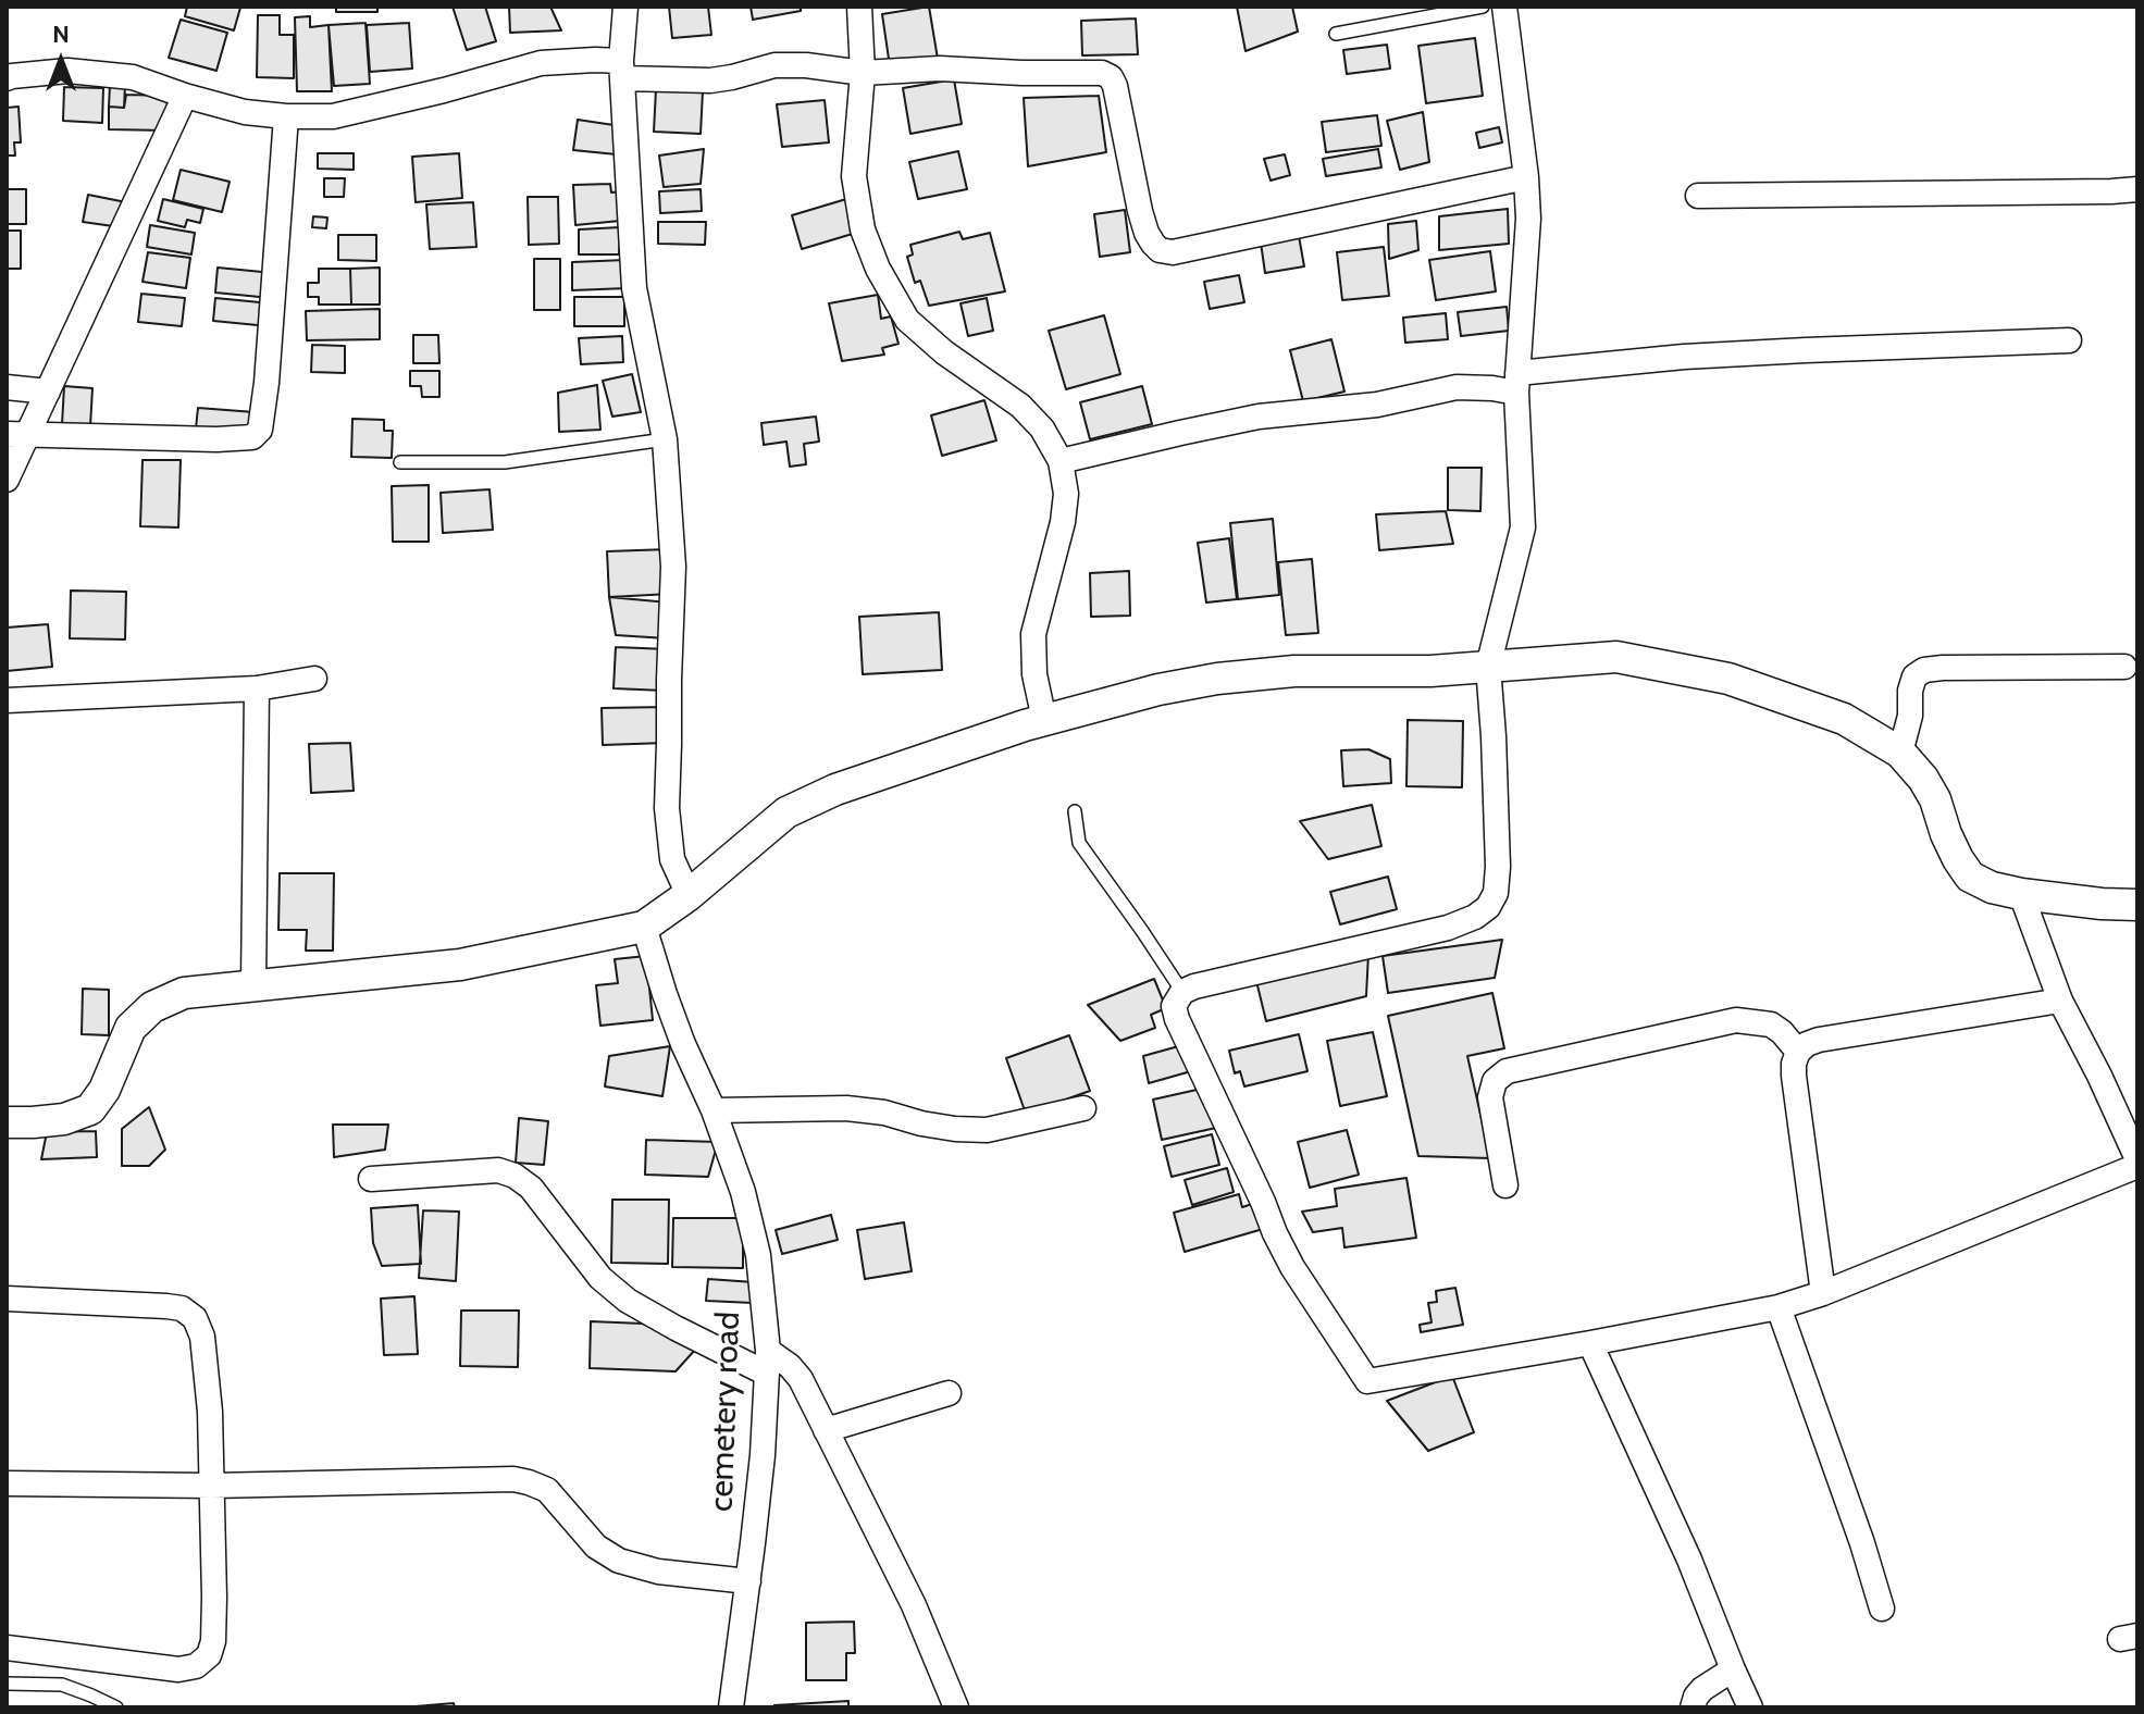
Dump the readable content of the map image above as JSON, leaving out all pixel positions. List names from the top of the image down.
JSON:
{
  "streets": {
    "street": ["cemetery road"]
  },
  "north": "top"
}
